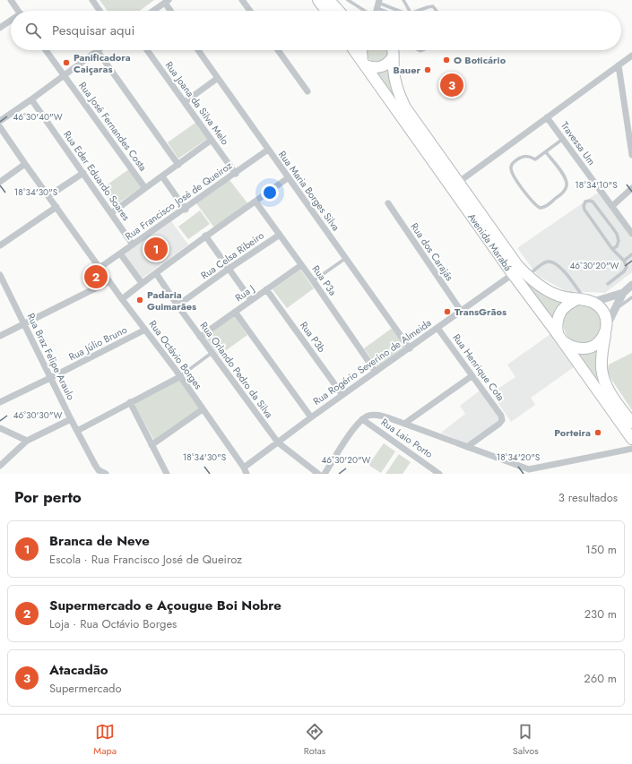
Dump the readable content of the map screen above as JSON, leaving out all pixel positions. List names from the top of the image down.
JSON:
{
  "streets": {
    "main road": ["Avenida Marabá"],
    "street": [
      "Rua Joana da Silva Melo",
      "Rua José Fernandes Costa",
      "Travessa Um",
      "Rua Eder Eduardo Soares",
      "Rua Maria Borges Silva",
      "Rua Francisco José de Queiroz",
      "Rua dos Carajás",
      "Rua Celsa Ribeiro",
      "Rua P3a",
      "Rua J",
      "Rua P3b",
      "Rua Júlio Bruno",
      "Rua Octávio Borges",
      "Rua Braz Felipe Araulo",
      "Rua Rogério Severino de Almeida",
      "Rua Henrique Cota",
      "Rua Orlando Pedro da Silva",
      "Rua Laio Porto"
    ]
  },
  "crossings": [
    ["Rua Joana da Silva Melo", "Rua Francisco José de Queiroz"],
    ["Rua Eder Eduardo Soares", "Rua Francisco José de Queiroz"],
    ["Rua Maria Borges Silva", "Rua Francisco José de Queiroz"],
    ["Rua Maria Borges Silva", "Rua Rogério Severino de Almeida"],
    ["Rua Francisco José de Queiroz", "Rua Octávio Borges"],
    ["Avenida Marabá", "Rua Rogério Severino de Almeida"],
    ["Rua dos Carajás", "Rua Rogério Severino de Almeida"],
    ["Rua Celsa Ribeiro", "Rua P3a"],
    ["Rua Celsa Ribeiro", "Rua Orlando Pedro da Silva"],
    ["Rua P3a", "Rua J"],
    ["Rua P3a", "Rua Rogério Severino de Almeida"],
    ["Rua J", "Rua P3b"],
    ["Rua J", "Rua Orlando Pedro da Silva"],
    ["Rua P3b", "Rua Rogério Severino de Almeida"],
    ["Rua Júlio Bruno", "Rua Octávio Borges"],
    ["Rua Júlio Bruno", "Rua Braz Felipe Araulo"],
    ["Rua Octávio Borges", "Rua Rogério Severino de Almeida"],
    ["Rua Rogério Severino de Almeida", "Rua Henrique Cota"],
    ["Rua Rogério Severino de Almeida", "Rua Orlando Pedro da Silva"]
  ],
  "places": [
    "O Boticário",
    "Panificadora Caiçaras",
    "Bauer",
    "Padaria Guimarães",
    "TransGrãos",
    "Porteira"
  ],
  "page": {
    "search": "Pesquisar aqui",
    "pins": ["3", "1", "2"],
    "heading": ["Por perto", "3 resultados"],
    "list": [
      {
        "mark": "1",
        "name": "Branca de Neve",
        "note": "Escola · Rua Francisco José de Queiroz",
        "value": "150 m"
      },
      {
        "mark": "2",
        "name": "Supermercado e Açougue Boi Nobre",
        "note": "Loja · Rua Octávio Borges",
        "value": "230 m"
      },
      {
        "mark": "3",
        "name": "Atacadão",
        "note": "Supermercado",
        "value": "260 m"
      }
    ],
    "nav": ["Mapa", "Rotas", "Salvos"]
  },
  "coordinates": [
    "46°30'40\"W",
    "18°34'10\"S",
    "18°34'30\"S",
    "46°30'20\"W",
    "46°30'30\"W",
    "18°34'20\"S"
  ]
}
